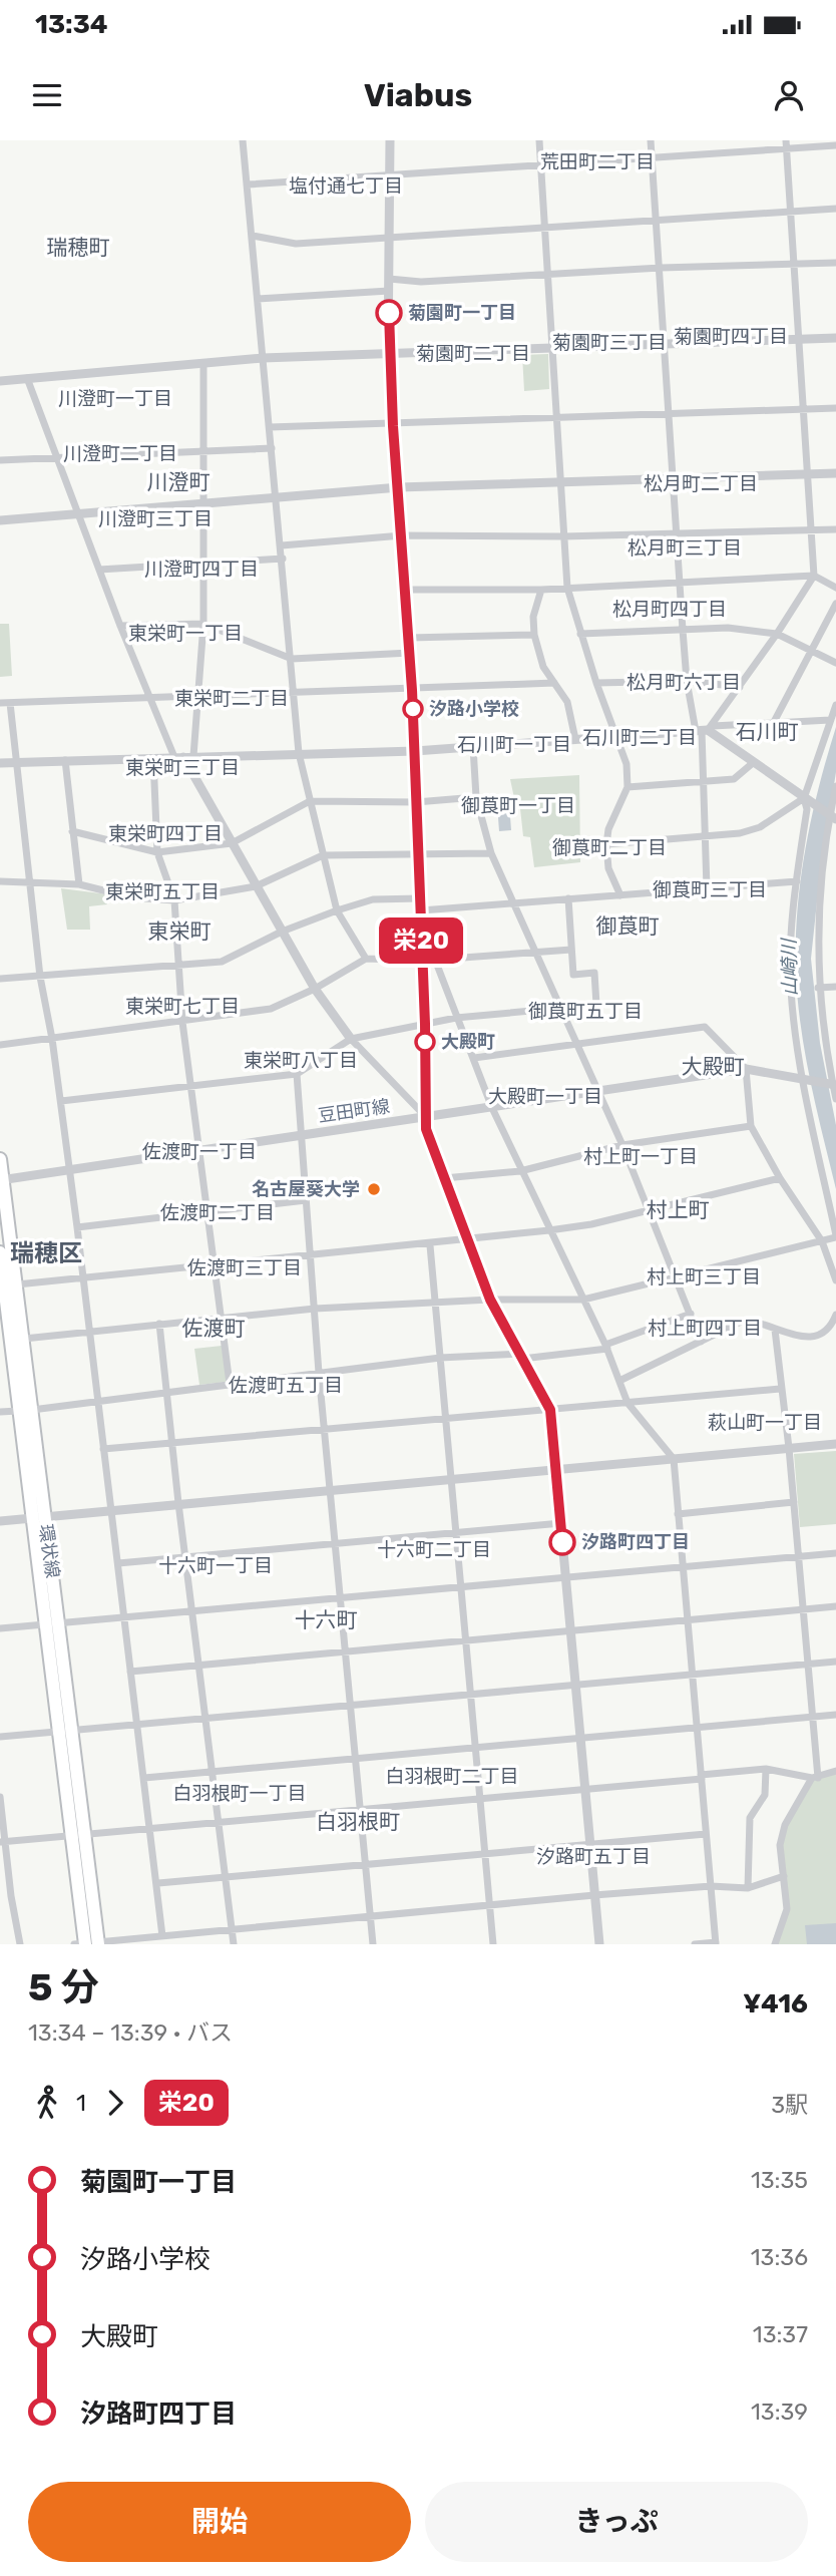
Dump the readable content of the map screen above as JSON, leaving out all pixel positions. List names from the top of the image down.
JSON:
{
  "streets": {
    "main road": ["環状線"],
    "street": ["豆田町線"]
  },
  "crossings": [
    ["豆田町線", "環状線"]
  ],
  "districts": [
    "荒田町二丁目",
    "塩付通七丁目",
    "瑞穂町",
    "菊園町四丁目",
    "菊園町三丁目",
    "菊園町二丁目",
    "川澄町一丁目",
    "川澄町二丁目",
    "川澄町",
    "松月町二丁目",
    "川澄町三丁目",
    "松月町三丁目",
    "川澄町四丁目",
    "松月町四丁目",
    "東栄町一丁目",
    "松月町六丁目",
    "東栄町二丁目",
    "石川町",
    "石川町二丁目",
    "石川町一丁目",
    "東栄町三丁目",
    "御莨町一丁目",
    "東栄町四丁目",
    "御莨町二丁目",
    "御莨町三丁目",
    "東栄町五丁目",
    "御莨町",
    "東栄町",
    "東栄町七丁目",
    "御莨町五丁目",
    "東栄町八丁目",
    "大殿町",
    "大殿町一丁目",
    "佐渡町一丁目",
    "村上町一丁目",
    "村上町",
    "佐渡町二丁目",
    "瑞穂区",
    "佐渡町三丁目",
    "村上町三丁目",
    "村上町四丁目",
    "佐渡町",
    "佐渡町五丁目",
    "萩山町一丁目",
    "十六町二丁目",
    "十六町一丁目",
    "十六町",
    "白羽根町二丁目",
    "白羽根町一丁目",
    "白羽根町",
    "汐路町五丁目"
  ],
  "water": ["山崎川"],
  "places": [
    "菊園町一丁目",
    "汐路小学校",
    "大殿町",
    "名古屋葵大学",
    "汐路町四丁目"
  ],
  "lines": ["bus line 栄20"],
  "page": {
    "status": "13:34",
    "header": "Viabus",
    "on_map": "栄20",
    "heading": ["5 分", "13:34 – 13:39 · バス", "¥416"],
    "legs": ["1", "栄20", "3駅"],
    "list": [
      {
        "name": "菊園町一丁目",
        "value": "13:35"
      },
      {
        "name": "汐路小学校",
        "value": "13:36"
      },
      {
        "name": "大殿町",
        "value": "13:37"
      },
      {
        "name": "汐路町四丁目",
        "value": "13:39"
      }
    ],
    "buttons": ["開始", "きっぷ"]
  }
}
